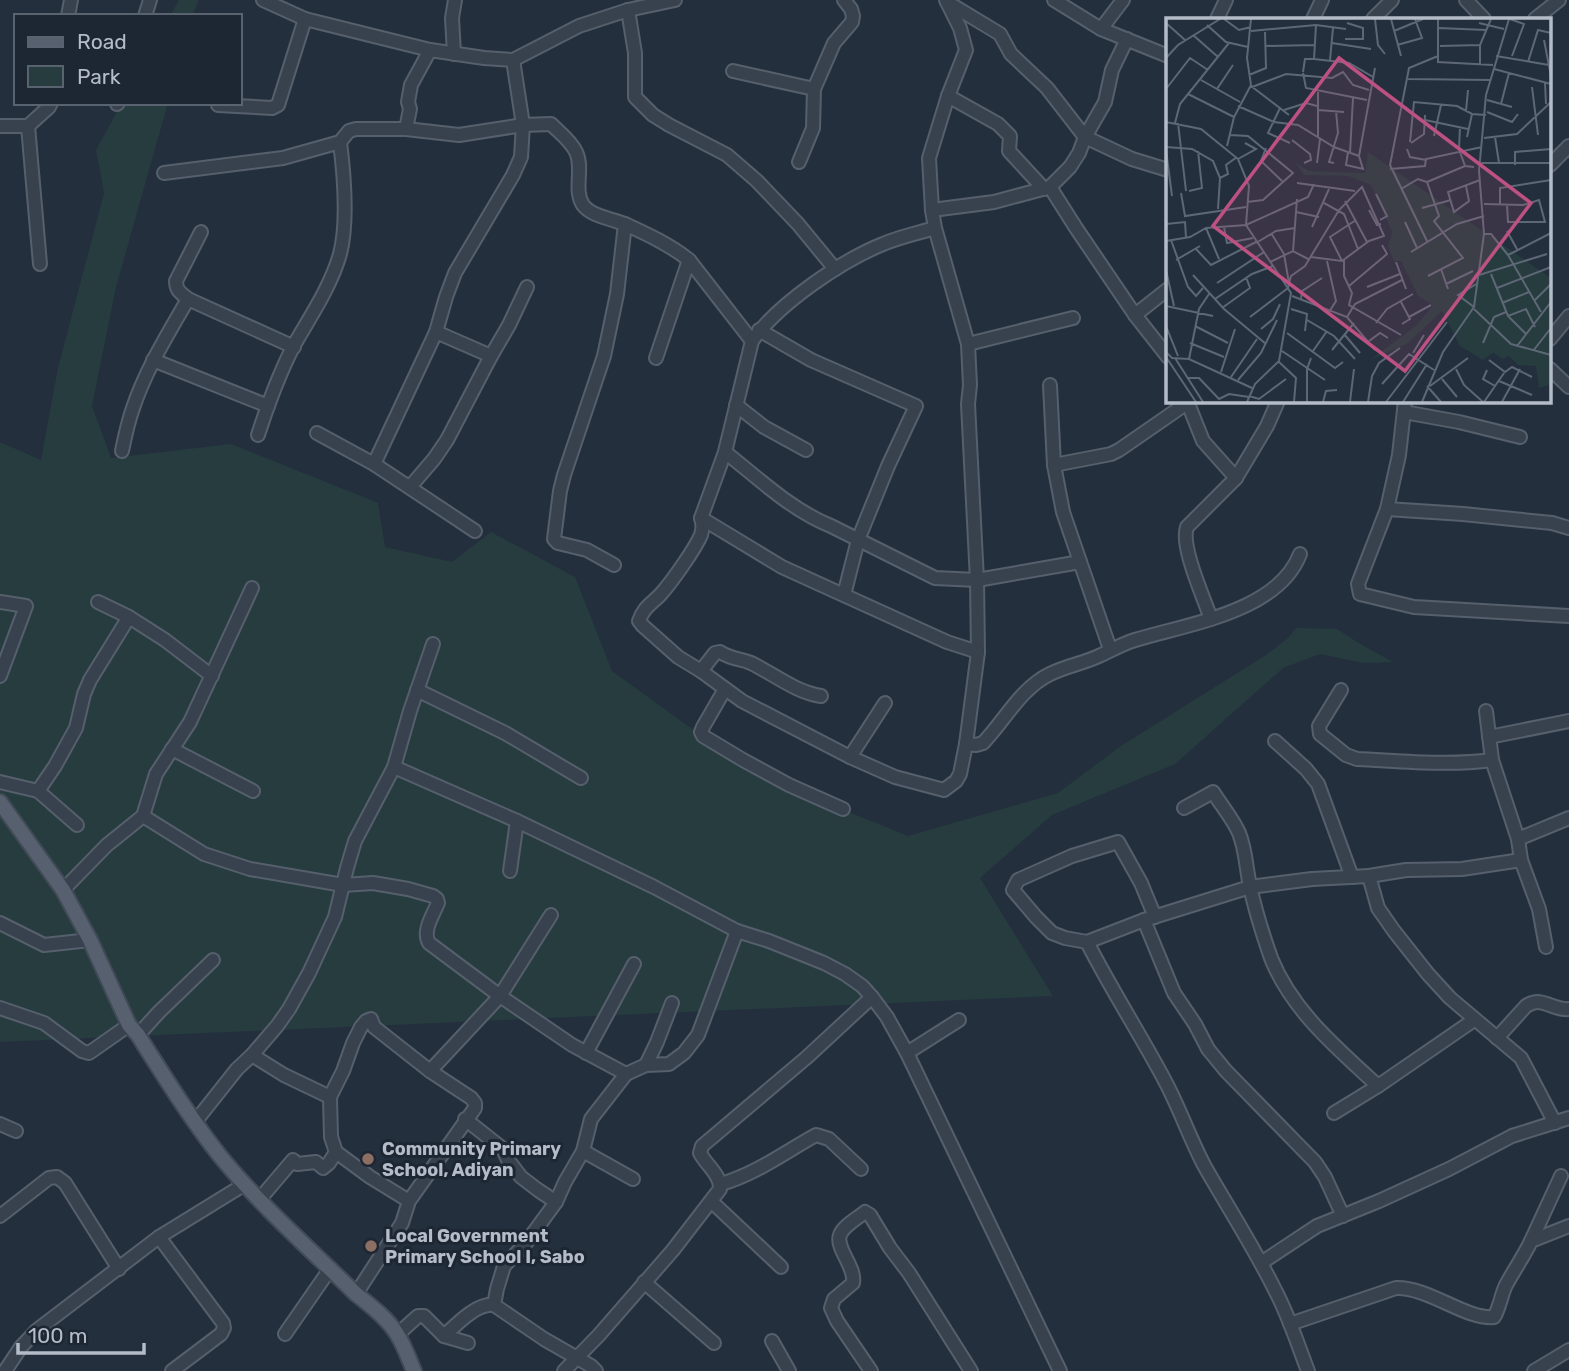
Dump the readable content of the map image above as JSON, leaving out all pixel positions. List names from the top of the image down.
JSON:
{
  "places": ["Community Primary School, Adiyan", "Local Government Primary School I, Sabo"],
  "legend": ["Road", "Park"],
  "scale_bar": "100 m"
}
